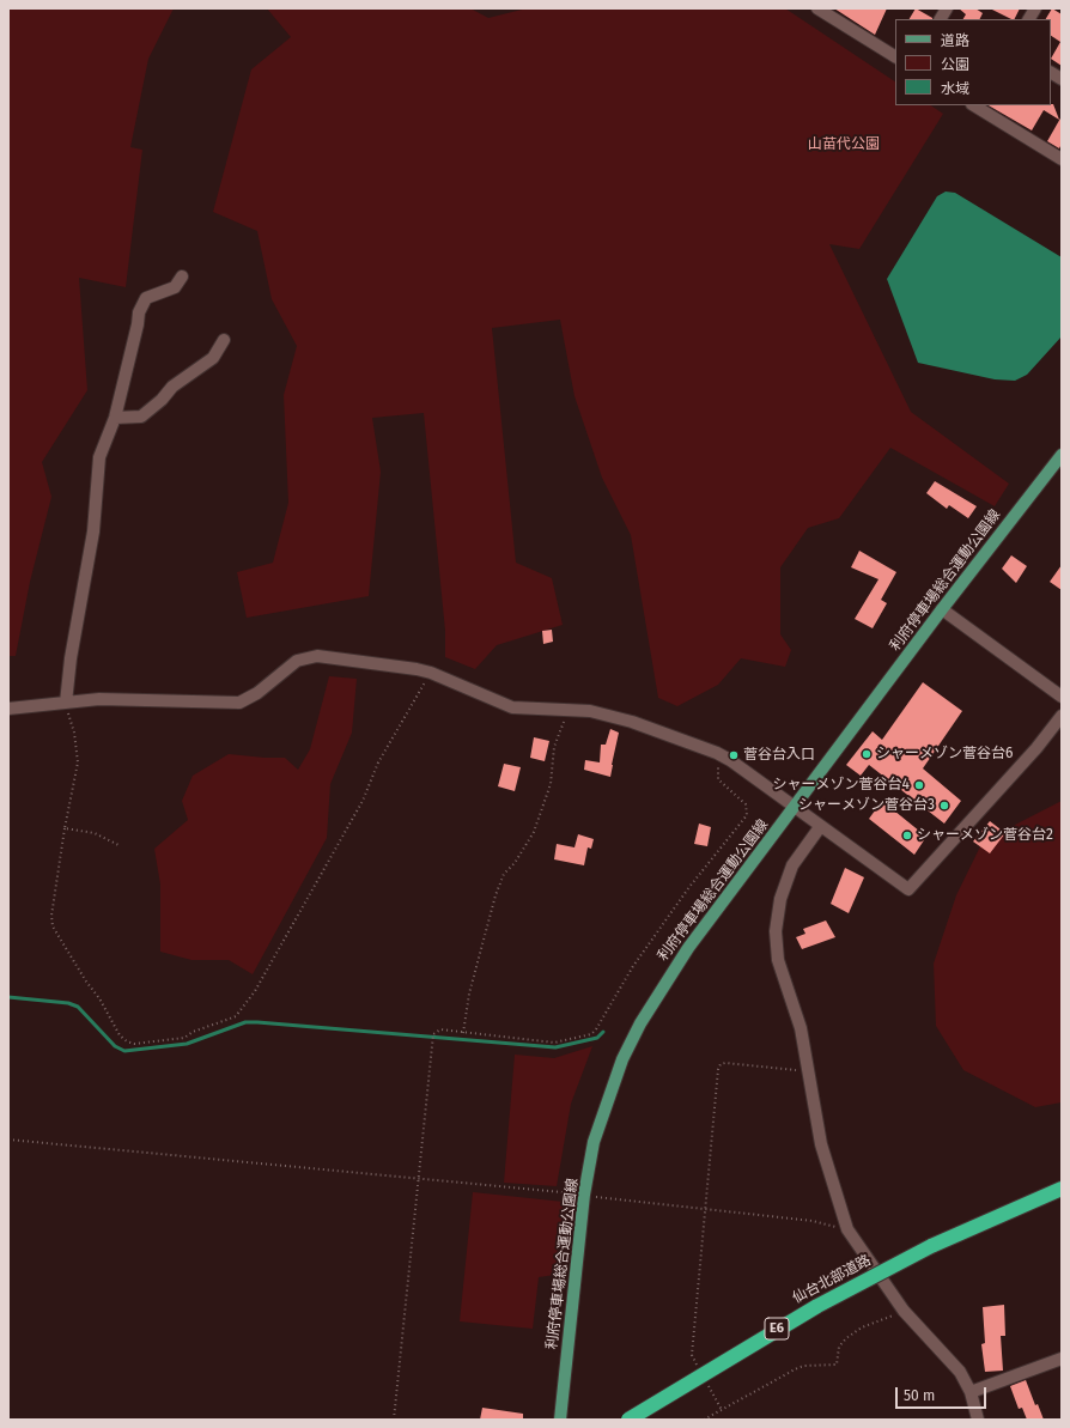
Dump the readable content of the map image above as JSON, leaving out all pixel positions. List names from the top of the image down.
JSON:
{
  "streets": {
    "highway": ["仙台北部道路", "E6"],
    "main road": ["利府停車場総合運動公園線"]
  },
  "parks": ["山苗代公園"],
  "places": [
    "シャーメゾン菅谷台6",
    "菅谷台入口",
    "シャーメゾン菅谷台4",
    "シャーメゾン菅谷台3",
    "シャーメゾン菅谷台2"
  ],
  "legend": ["道路", "公園", "水域"],
  "scale_bar": "50 m"
}
